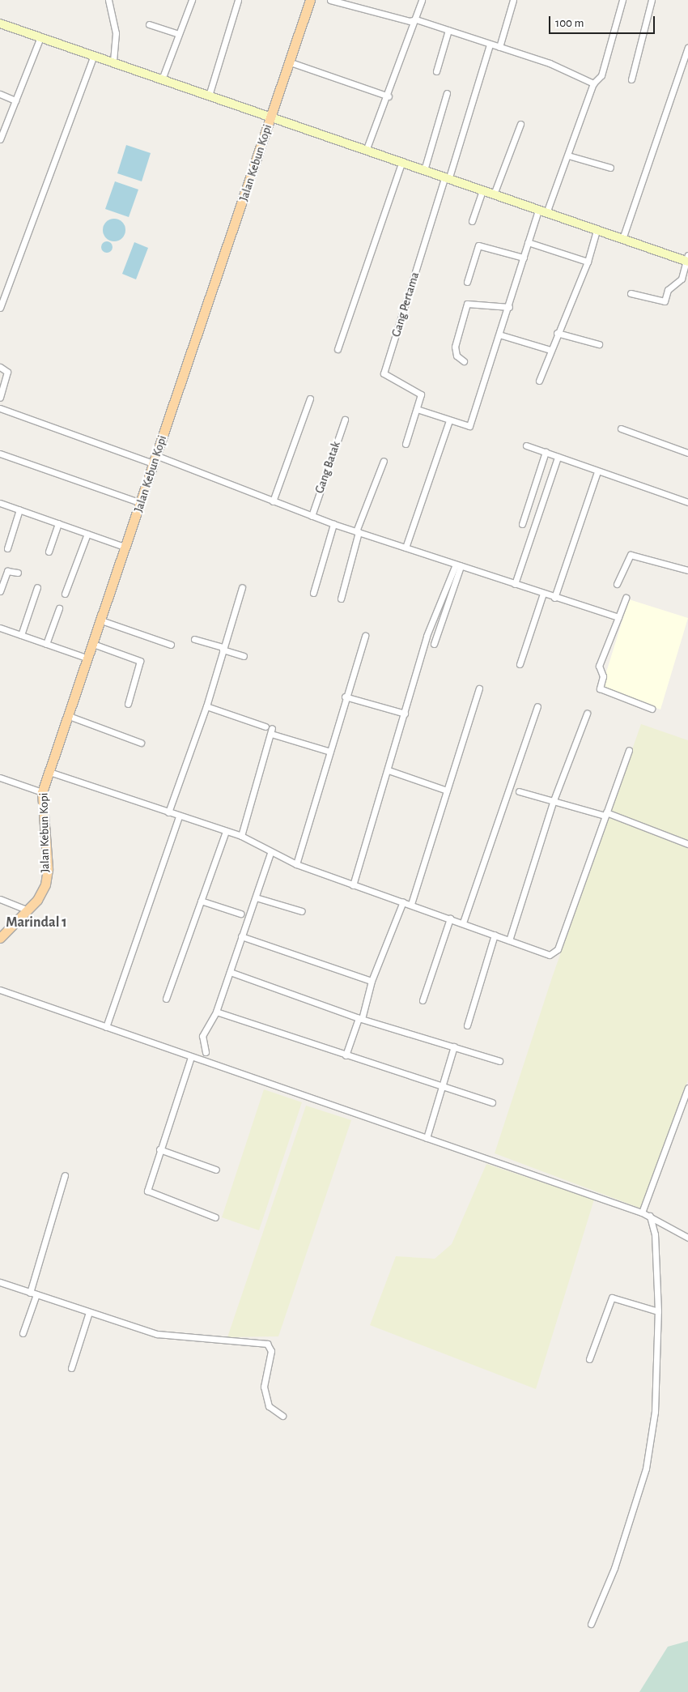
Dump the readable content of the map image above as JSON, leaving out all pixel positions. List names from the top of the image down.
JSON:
{
  "streets": {
    "main road": ["Jalan Kebun Kopi"],
    "street": ["Gang Pertama", "Gang Batak"]
  },
  "districts": ["Marindal 1"],
  "scale_bar": "100 m"
}
